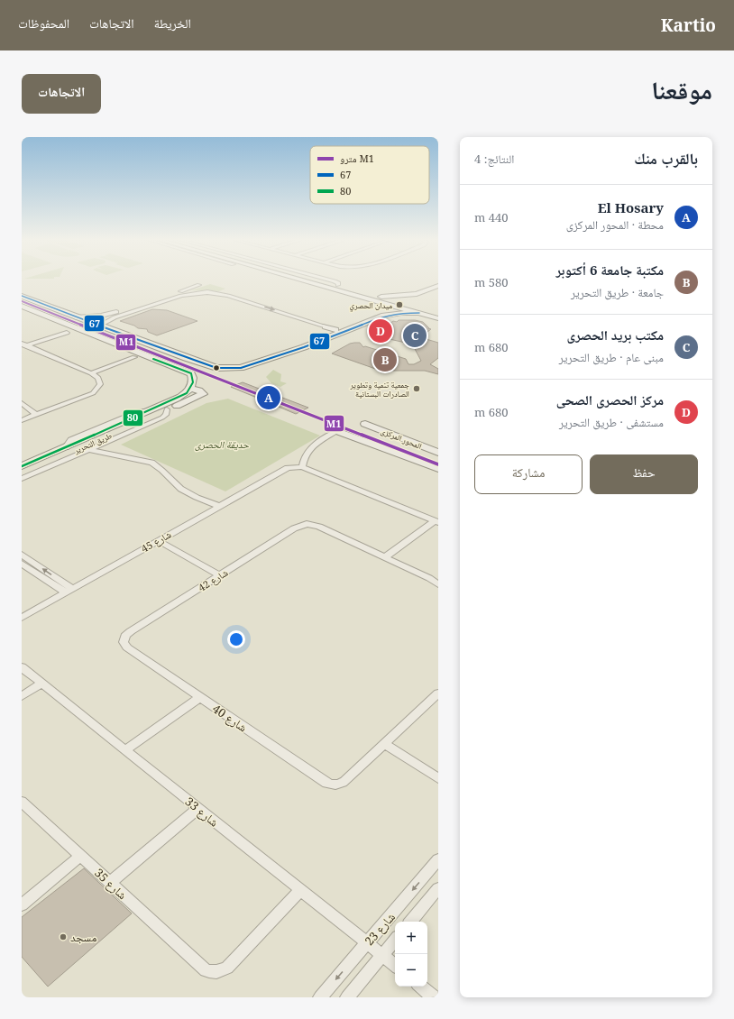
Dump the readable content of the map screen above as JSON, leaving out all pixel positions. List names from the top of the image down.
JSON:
{
  "streets": {
    "main road": ["المحور المركزى", "طريق التحرير"],
    "street": [
      "شارع 45",
      "شارع 42",
      "شارع 40",
      "شارع 33",
      "شارع 35",
      "شارع 23"
    ]
  },
  "crossings": [
    ["شارع 42", "شارع 40"],
    ["شارع 33", "شارع 35"],
    ["شارع 33", "شارع 23"]
  ],
  "parks": ["حديقة الحصرى"],
  "places": ["ميدان الحصري", "جمعية تنمية وتطوير الصادرات البستانية", "مسجد"],
  "lines": ["transit line 67", "metro line M1", "transit line 80"],
  "legend": ["مترو M1", "67", "80"],
  "page": {
    "header": "Kartio",
    "nav": ["الخريطة", "الاتجاهات", "المحفوظات"],
    "title": "موقعنا",
    "buttons": [
      "الاتجاهات",
      ["حفظ", "مشاركة"]
    ],
    "heading": ["بالقرب منك", "النتائج: 4"],
    "list": [
      {
        "mark": "A",
        "name": "El Hosary",
        "note": "محطة · المحور المركزى",
        "value": "440 m"
      },
      {
        "mark": "B",
        "name": "مكتبة جامعة 6 أكتوبر",
        "note": "جامعة · طريق التحرير",
        "value": "580 m"
      },
      {
        "mark": "C",
        "name": "مكتب بريد الحصرى",
        "note": "مبنى عام · طريق التحرير",
        "value": "680 m"
      },
      {
        "mark": "D",
        "name": "مركز الحصرى الصحى",
        "note": "مستشفى · طريق التحرير",
        "value": "680 m"
      }
    ],
    "pins": [
      "D",
      "C",
      "B",
      "A"
    ],
    "map_buttons": ["+", "−"]
  }
}
